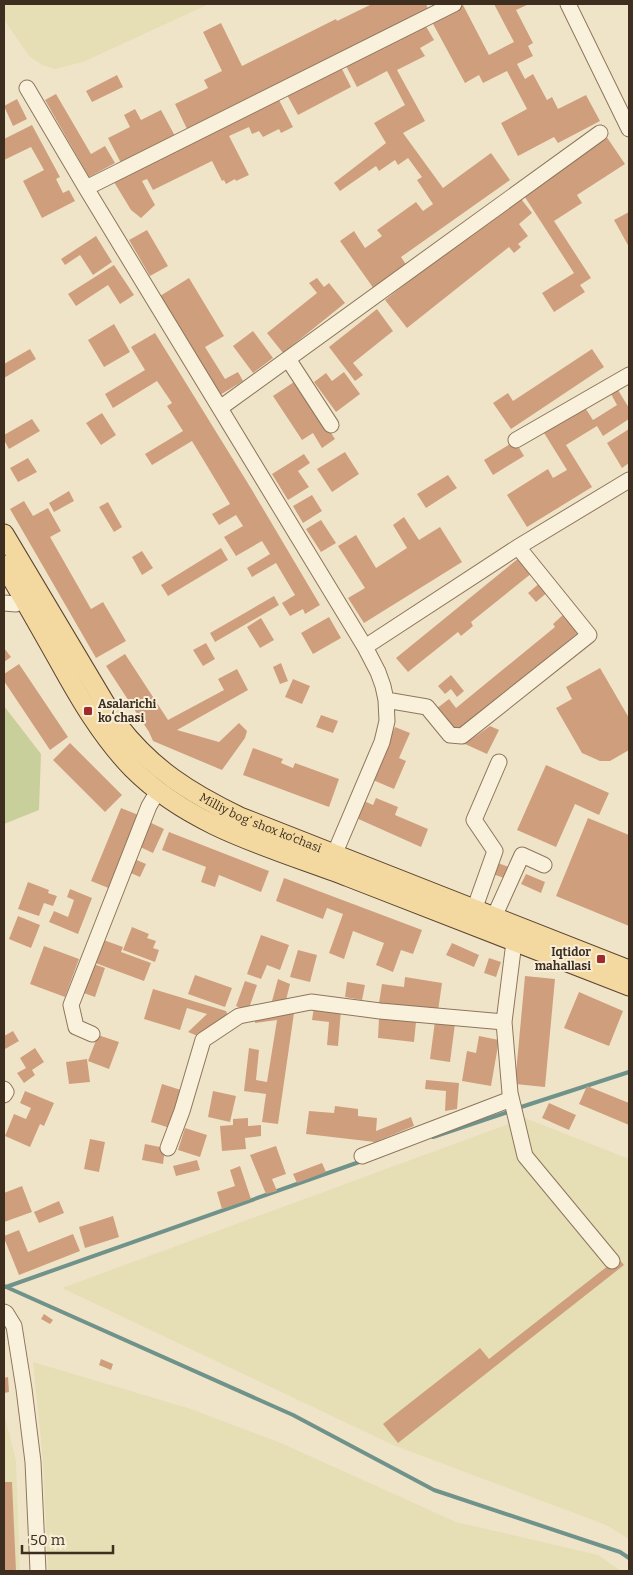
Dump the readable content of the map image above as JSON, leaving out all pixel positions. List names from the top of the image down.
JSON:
{
  "streets": {
    "main road": ["Milliy bog‘ shox ko‘chasi"]
  },
  "places": {
    "transit": ["Asalarichi koʻchasi", "Iqtidor mahallasi"]
  },
  "scale_bar": "50 m"
}
